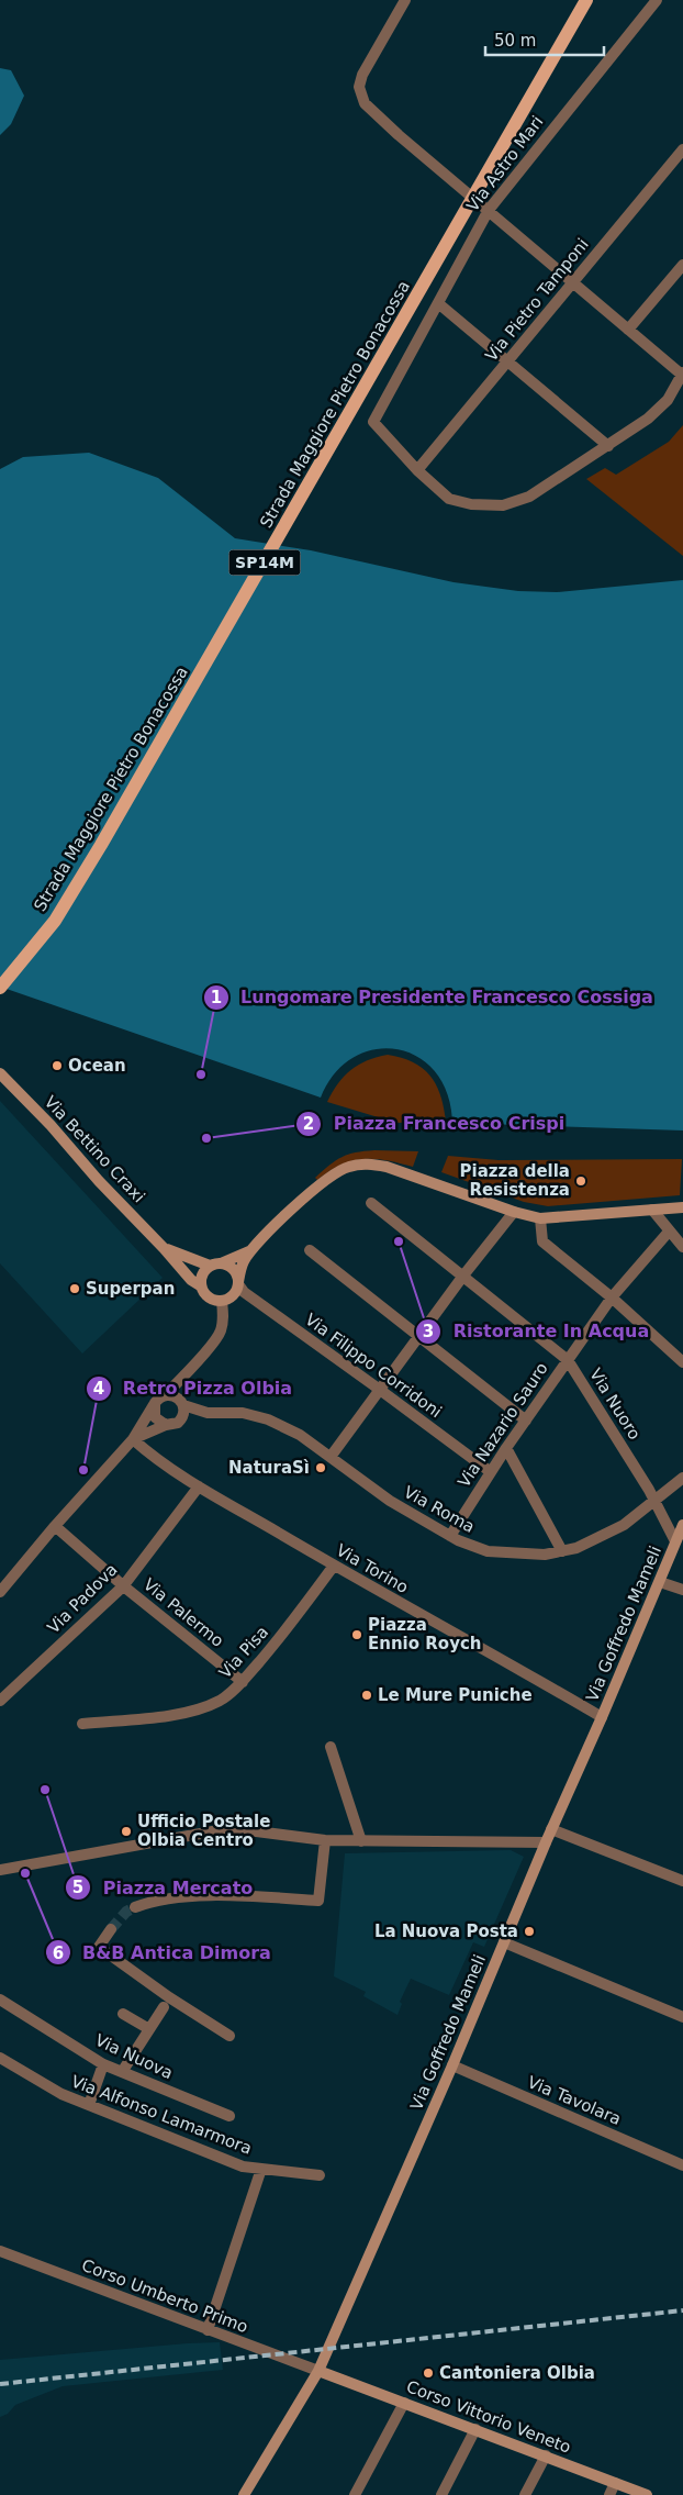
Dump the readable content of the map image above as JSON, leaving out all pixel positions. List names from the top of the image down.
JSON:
{
  "streets": {
    "main road": [
      "Strada Maggiore Pietro Bonacossa",
      "SP14M",
      "Via Bettino Craxi",
      "Via Goffredo Mameli",
      "Corso Vittorio Veneto"
    ],
    "street": [
      "Via Astro Mari",
      "Via Pietro Tamponi",
      "Via Filippo Corridoni",
      "Via Nuoro",
      "Via Nazario Sauro",
      "Via Roma",
      "Via Torino",
      "Via Padova",
      "Via Palermo",
      "Via Pisa",
      "Via Nuova",
      "Via Tavolara",
      "Via Alfonso Lamarmora",
      "Corso Umberto Primo"
    ]
  },
  "crossings": [
    ["Via Astro Mari", "Via Pietro Tamponi"],
    ["Via Bettino Craxi", "Via Filippo Corridoni"],
    ["Via Filippo Corridoni", "Via Nazario Sauro"],
    ["Via Nuoro", "Via Nazario Sauro"],
    ["Via Nuoro", "Via Roma"],
    ["Via Nuoro", "Via Goffredo Mameli"],
    ["Via Nazario Sauro", "Via Roma"],
    ["Via Torino", "Via Padova"],
    ["Via Torino", "Via Goffredo Mameli"],
    ["Via Torino", "Via Pisa"],
    ["Via Padova", "Via Palermo"],
    ["Via Palermo", "Via Pisa"],
    ["Via Goffredo Mameli", "Via Tavolara"],
    ["Via Goffredo Mameli", "Corso Umberto Primo"],
    ["Via Goffredo Mameli", "Corso Vittorio Veneto"],
    ["Corso Umberto Primo", "Corso Vittorio Veneto"]
  ],
  "places": [
    "Ocean",
    "Lungomare Presidente Francesco Cossiga",
    "Piazza Francesco Crispi",
    "Piazza della Resistenza",
    "Ristorante In Acqua",
    "Superpan",
    "NaturaSì",
    "Retro Pizza Olbia",
    "Piazza Ennio Roych",
    "Le Mure Puniche",
    "Piazza Mercato",
    "Ufficio Postale Olbia Centro",
    "B&B Antica Dimora",
    "La Nuova Posta",
    "Cantoniera Olbia"
  ],
  "scale_bar": "50 m"
}
